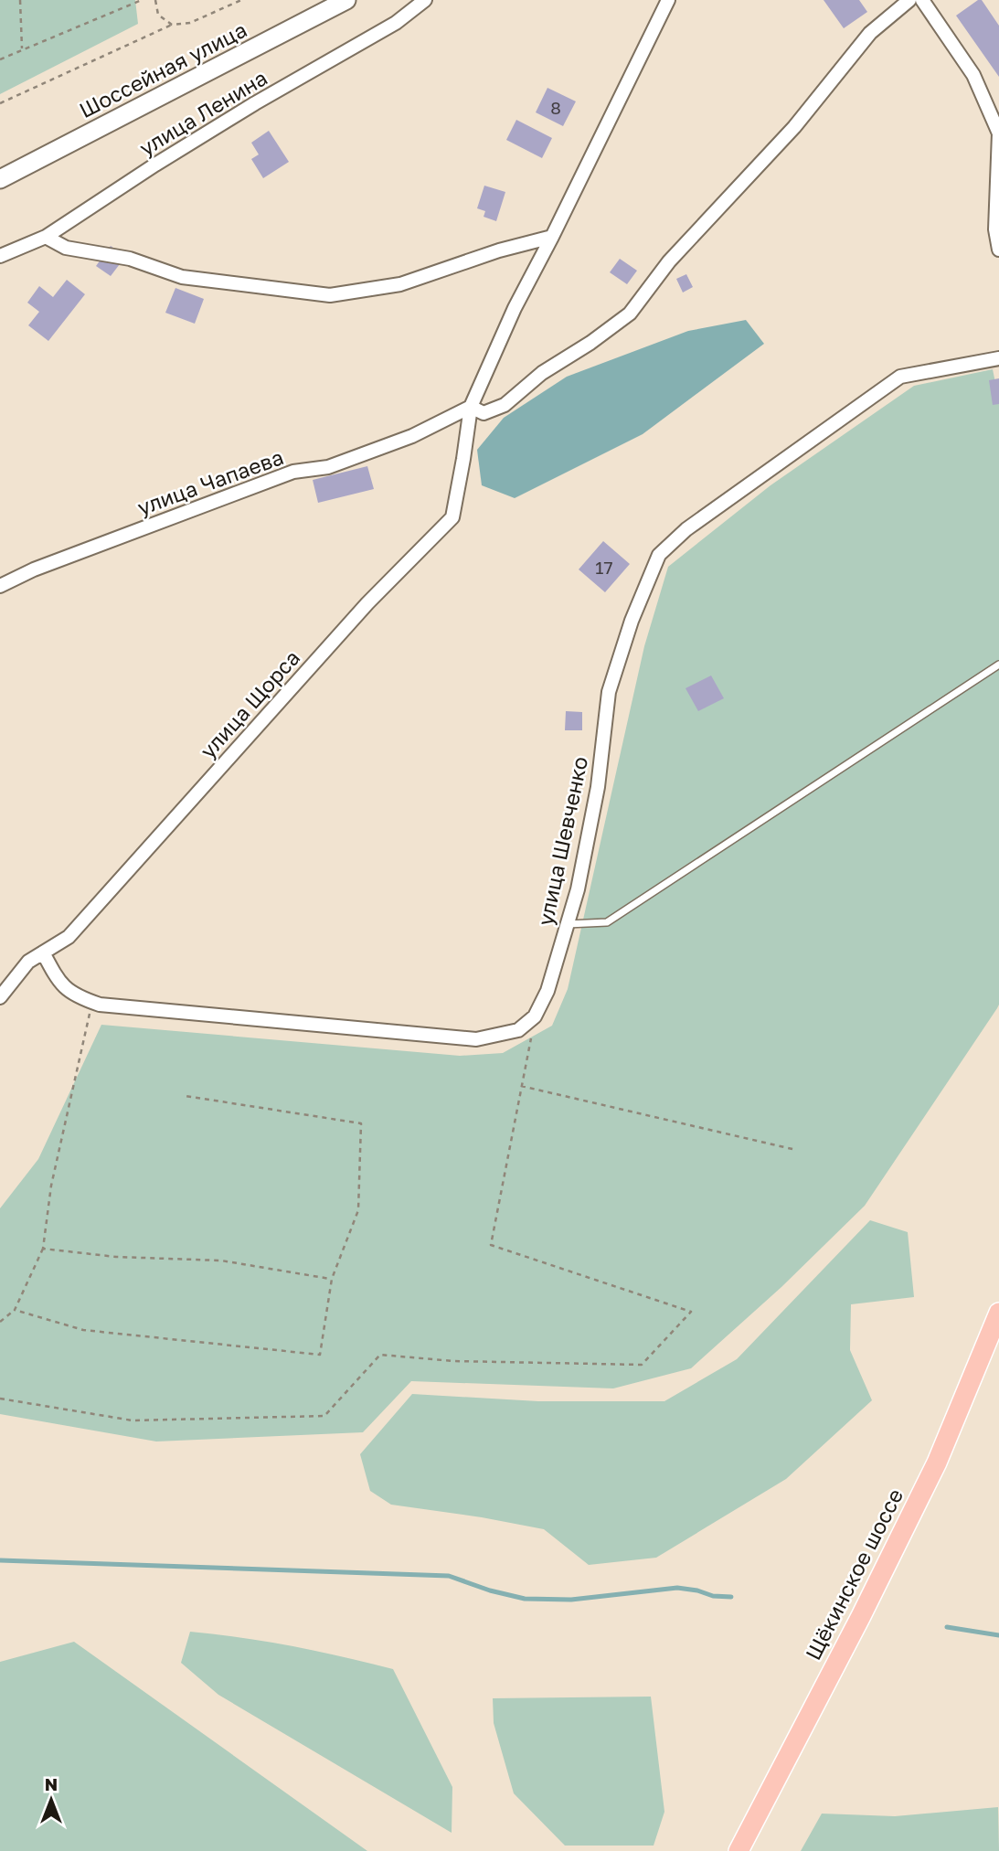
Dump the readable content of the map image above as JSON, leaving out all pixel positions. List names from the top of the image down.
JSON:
{
  "streets": {
    "main road": ["Шоссейная улица", "Щёкинское шоссе"],
    "street": [
      "улица Ленина",
      "улица Чапаева",
      "улица Щорса",
      "улица Шевченко"
    ]
  },
  "crossings": [
    ["улица Чапаева", "улица Щорса"]
  ],
  "house_numbers": ["8", "17"],
  "north": "top"
}
